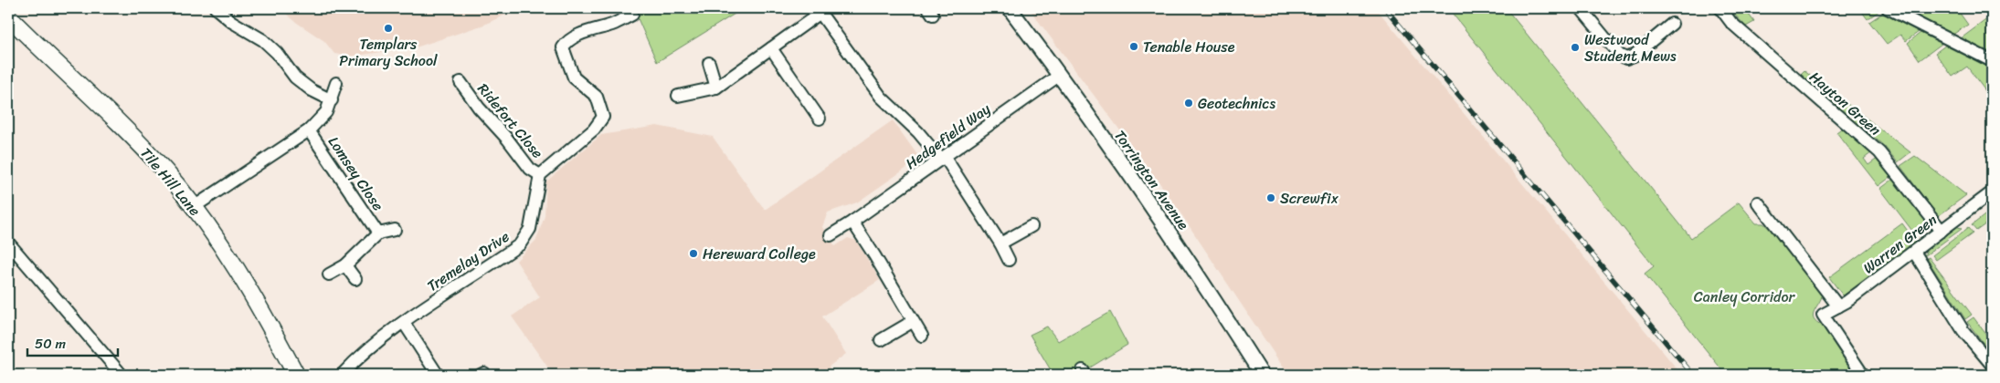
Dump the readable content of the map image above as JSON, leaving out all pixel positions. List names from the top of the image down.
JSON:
{
  "streets": {
    "main road": ["Tile Hill Lane"],
    "street": [
      "Hayton Green",
      "Ridefort Close",
      "Hedgefield Way",
      "Lomsey Close",
      "Torrington Avenue",
      "Warren Green",
      "Tremelay Drive"
    ]
  },
  "crossings": [
    ["Hayton Green", "Warren Green"],
    ["Ridefort Close", "Tremelay Drive"],
    ["Hedgefield Way", "Torrington Avenue"]
  ],
  "parks": ["Canley Corridor"],
  "places": [
    "Templars Primary School",
    "Tenable House",
    "Westwood Student Mews",
    "Geotechnics",
    "Screwfix",
    "Hereward College"
  ],
  "scale_bar": "50 m"
}
